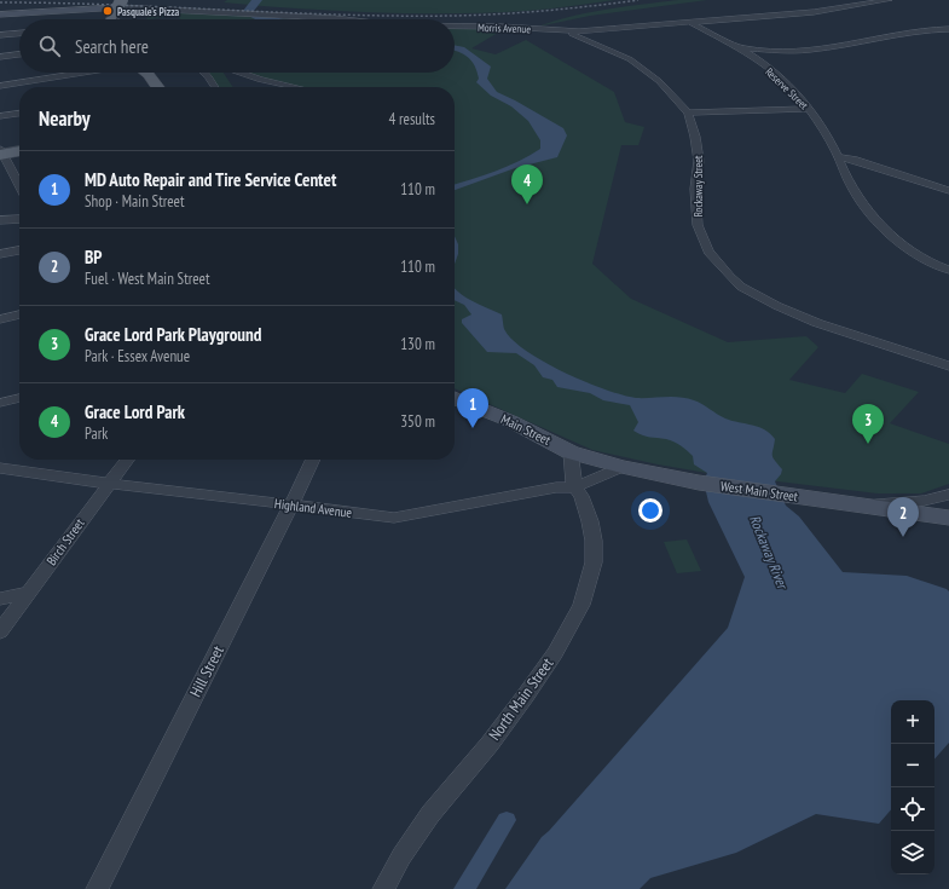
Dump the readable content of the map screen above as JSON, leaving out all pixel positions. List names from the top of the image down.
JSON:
{
  "streets": {
    "street": [
      "Morris Avenue",
      "Reserve Street",
      "Rockaway Street",
      "Main Street",
      "West Main Street",
      "Highland Avenue",
      "Birch Street",
      "Hill Street",
      "North Main Street"
    ]
  },
  "crossings": [
    ["Morris Avenue", "Reserve Street"],
    ["Morris Avenue", "Rockaway Street"],
    ["Main Street", "West Main Street"],
    ["West Main Street", "Highland Avenue"],
    ["Highland Avenue", "Birch Street"],
    ["Highland Avenue", "Hill Street"],
    ["Highland Avenue", "North Main Street"]
  ],
  "water": ["Rockaway River"],
  "places": ["Pasquale’s Pizza"],
  "page": {
    "search": "Search here",
    "heading": ["Nearby", "4 results"],
    "list": [
      {
        "mark": "1",
        "name": "MD Auto Repair and Tire Service Centet",
        "note": "Shop · Main Street",
        "value": "110 m"
      },
      {
        "mark": "2",
        "name": "BP",
        "note": "Fuel · West Main Street",
        "value": "110 m"
      },
      {
        "mark": "3",
        "name": "Grace Lord Park Playground",
        "note": "Park · Essex Avenue",
        "value": "130 m"
      },
      {
        "mark": "4",
        "name": "Grace Lord Park",
        "note": "Park",
        "value": "350 m"
      }
    ],
    "pins": [
      "4",
      "1",
      "3",
      "2"
    ],
    "map_buttons": ["+", "−"]
  }
}
